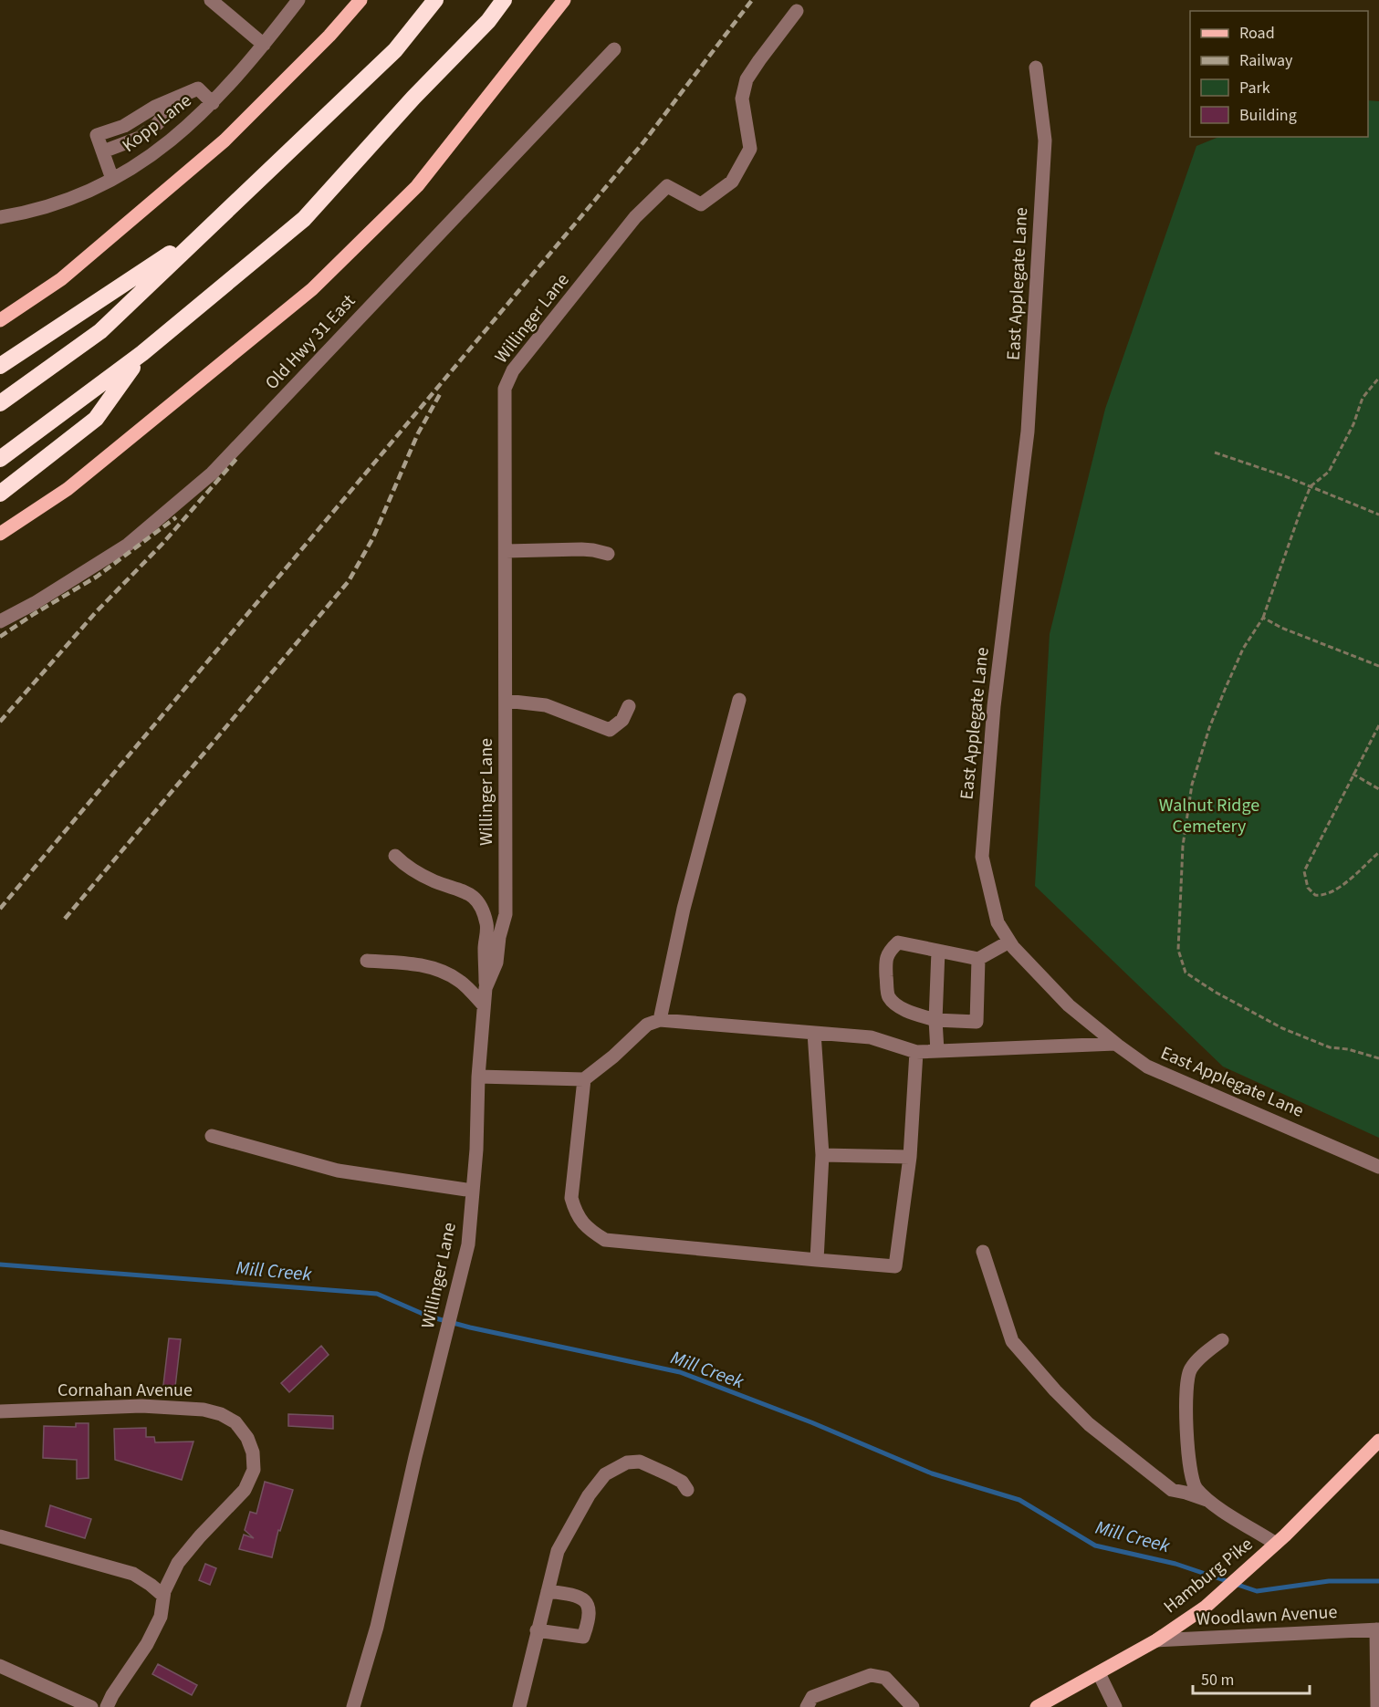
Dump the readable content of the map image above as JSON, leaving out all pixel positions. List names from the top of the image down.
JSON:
{
  "streets": {
    "main road": ["Hamburg Pike"],
    "street": [
      "Kopp Lane",
      "East Applegate Lane",
      "Willinger Lane",
      "Old Hwy 31 East",
      "Cornahan Avenue",
      "Woodlawn Avenue"
    ]
  },
  "crossings": [
    ["Hamburg Pike", "Woodlawn Avenue"]
  ],
  "water": ["Mill Creek"],
  "parks": ["Walnut Ridge Cemetery"],
  "legend": [
    "Road",
    "Railway",
    "Park",
    "Building"
  ],
  "scale_bar": "50 m"
}
